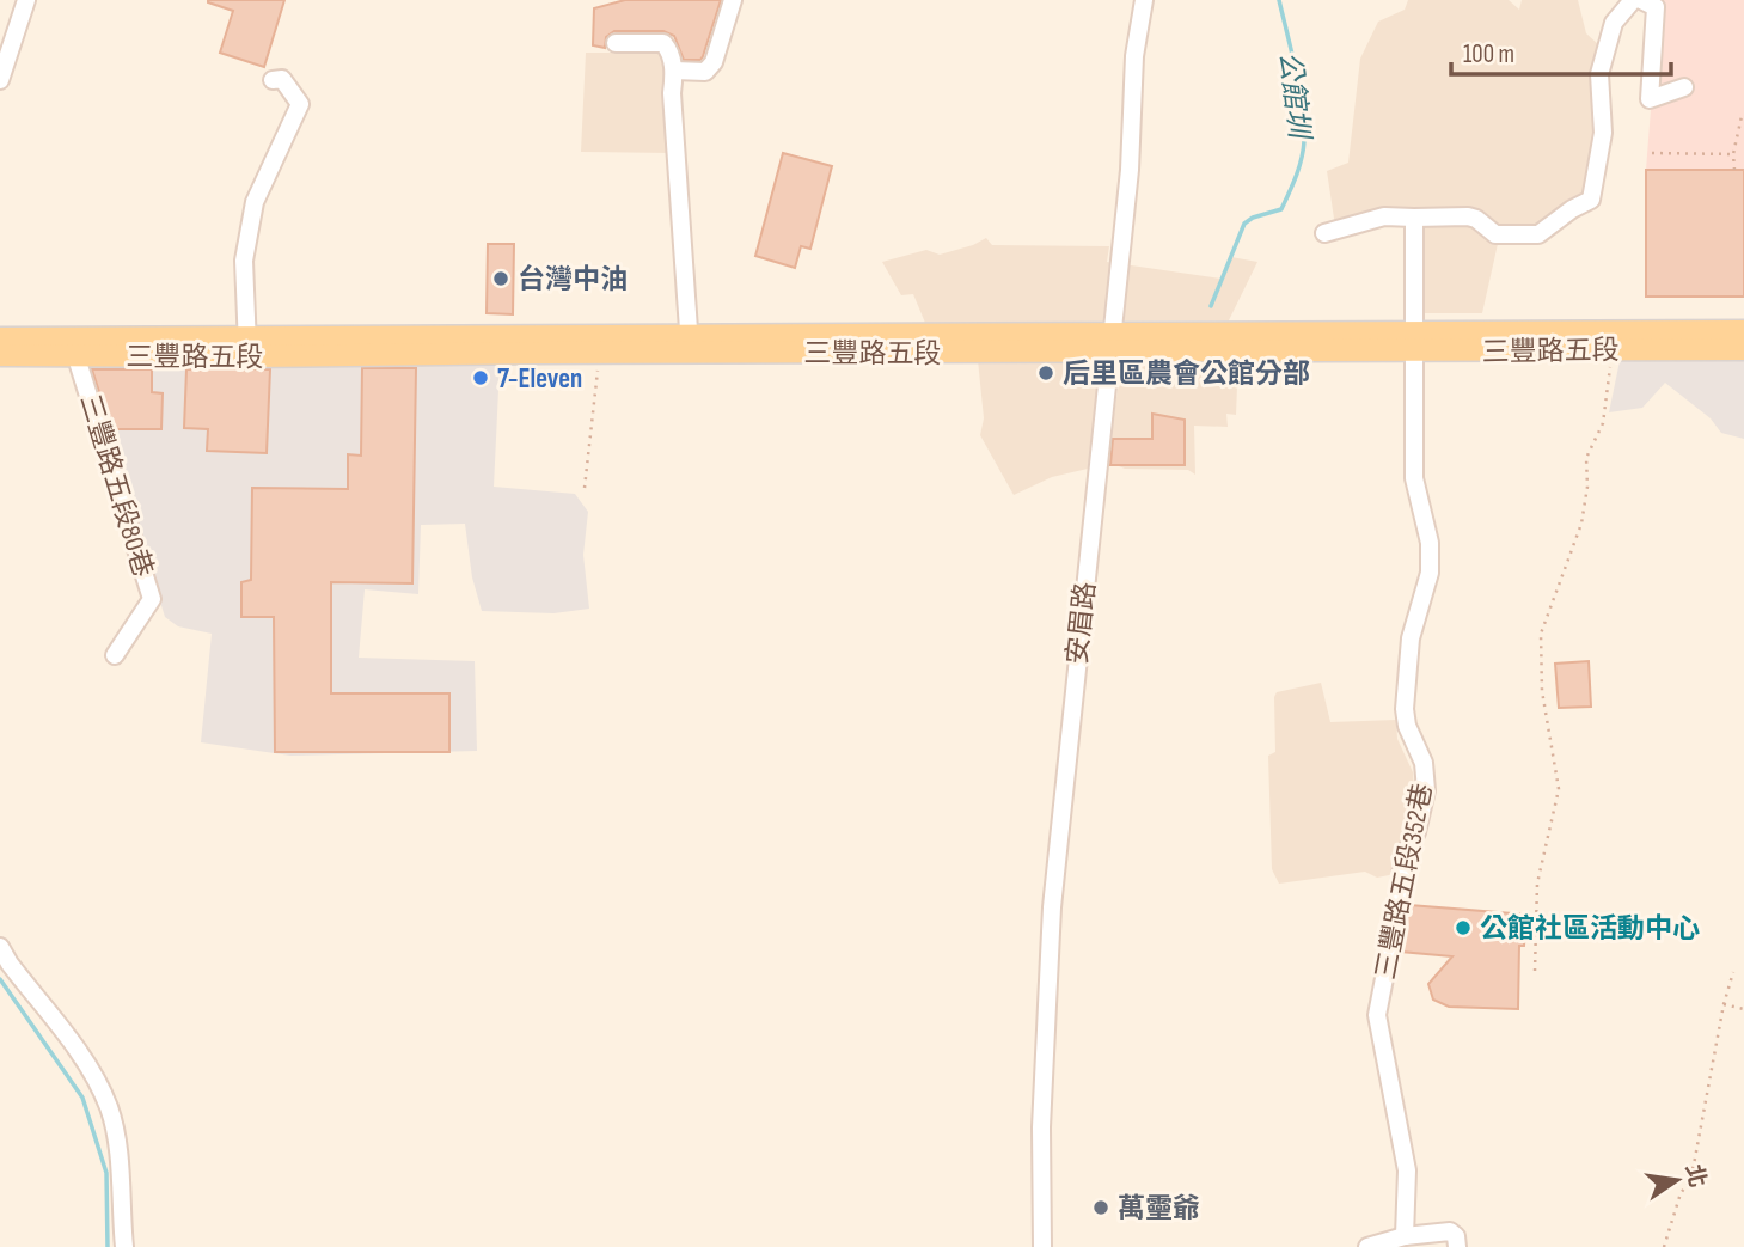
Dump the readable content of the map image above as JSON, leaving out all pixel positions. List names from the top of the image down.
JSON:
{
  "streets": {
    "main road": ["三豐路五段"],
    "street": ["三豐路五段80巷", "安眉路", "三豐路五段352巷"]
  },
  "crossings": [
    ["三豐路五段", "三豐路五段80巷"],
    ["三豐路五段", "安眉路"],
    ["三豐路五段", "三豐路五段352巷"]
  ],
  "water": ["公館圳"],
  "places": [
    "台灣中油",
    "后里區農會公館分部",
    "7-Eleven",
    "公館社區活動中心",
    "萬𤫊爺"
  ],
  "scale_bar": "100 m",
  "north": "right"
}
